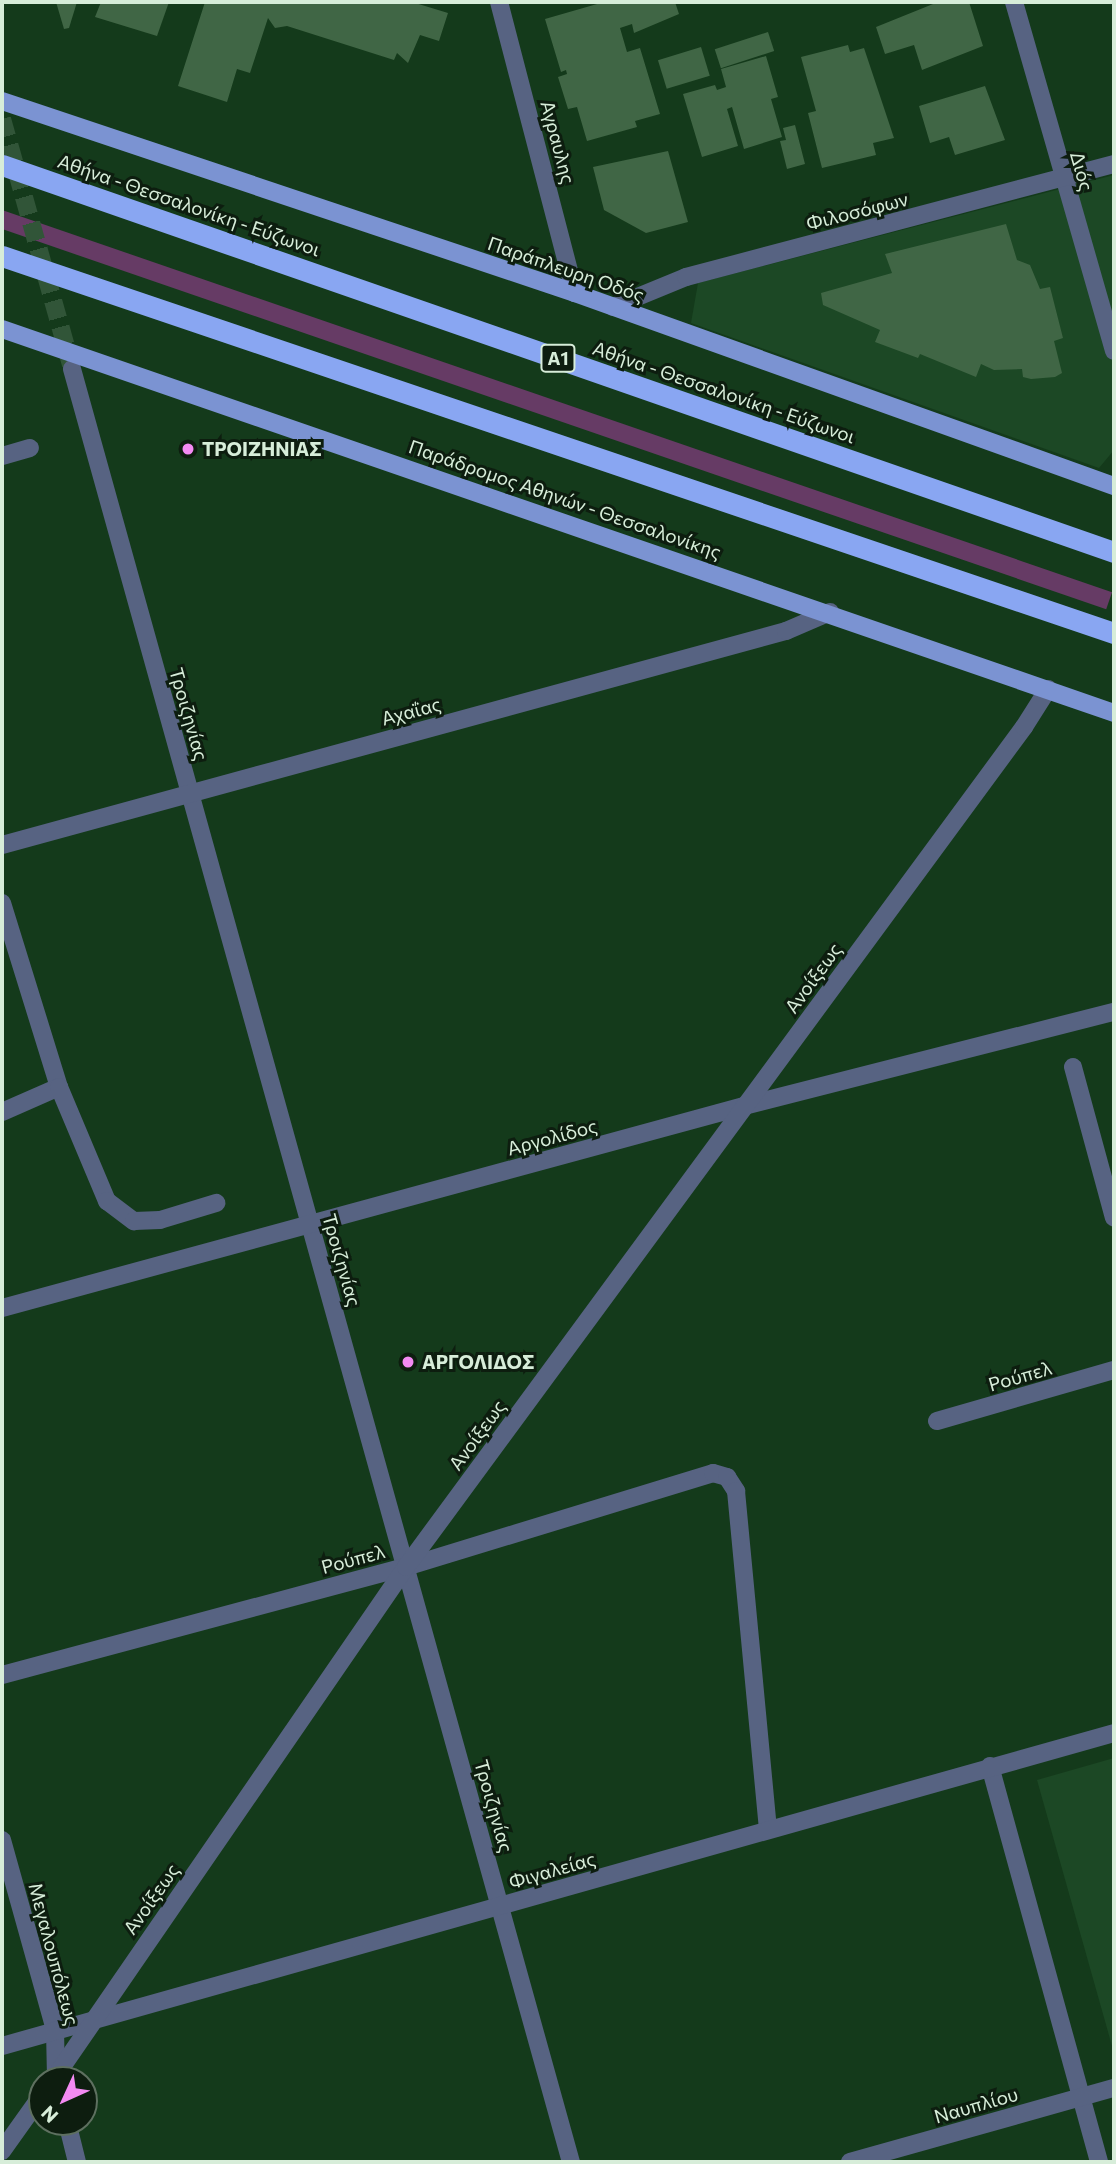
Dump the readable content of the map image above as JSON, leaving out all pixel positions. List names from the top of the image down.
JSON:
{
  "streets": {
    "highway": ["Αθήνα - Θεσσαλονίκη - Εύζωνοι", "Α1"],
    "main road": ["Παράπλευρη Οδός", "Παράδρομος Αθηνών - Θεσσαλονίκης"],
    "street": [
      "Αγραυλης",
      "Διός",
      "Φιλοσόφων",
      "Αχαΐας",
      "Τροιζηνίας",
      "Ανοίξεως",
      "Αργολίδος",
      "Ρούπελ",
      "Φιγαλείας",
      "Μεγαλουπόλεως",
      "Ναυπλίου"
    ]
  },
  "crossings": [
    ["Αγραυλης", "Παράπλευρη Οδός"],
    ["Διός", "Φιλοσόφων"],
    ["Φιλοσόφων", "Παράπλευρη Οδός"],
    ["Παράδρομος Αθηνών - Θεσσαλονίκης", "Αχαΐας"],
    ["Παράδρομος Αθηνών - Θεσσαλονίκης", "Ανοίξεως"],
    ["Αχαΐας", "Τροιζηνίας"],
    ["Τροιζηνίας", "Ανοίξεως"],
    ["Τροιζηνίας", "Αργολίδος"],
    ["Τροιζηνίας", "Ρούπελ"],
    ["Τροιζηνίας", "Φιγαλείας"],
    ["Ανοίξεως", "Αργολίδος"],
    ["Ανοίξεως", "Ρούπελ"],
    ["Ανοίξεως", "Φιγαλείας"],
    ["Ρούπελ", "Φιγαλείας"],
    ["Φιγαλείας", "Μεγαλουπόλεως"]
  ],
  "places": ["ΤΡΟΙΖΗΝΙΑΣ", "ΑΡΓΟΛΙΔΟΣ"],
  "north": "bottom left"
}
